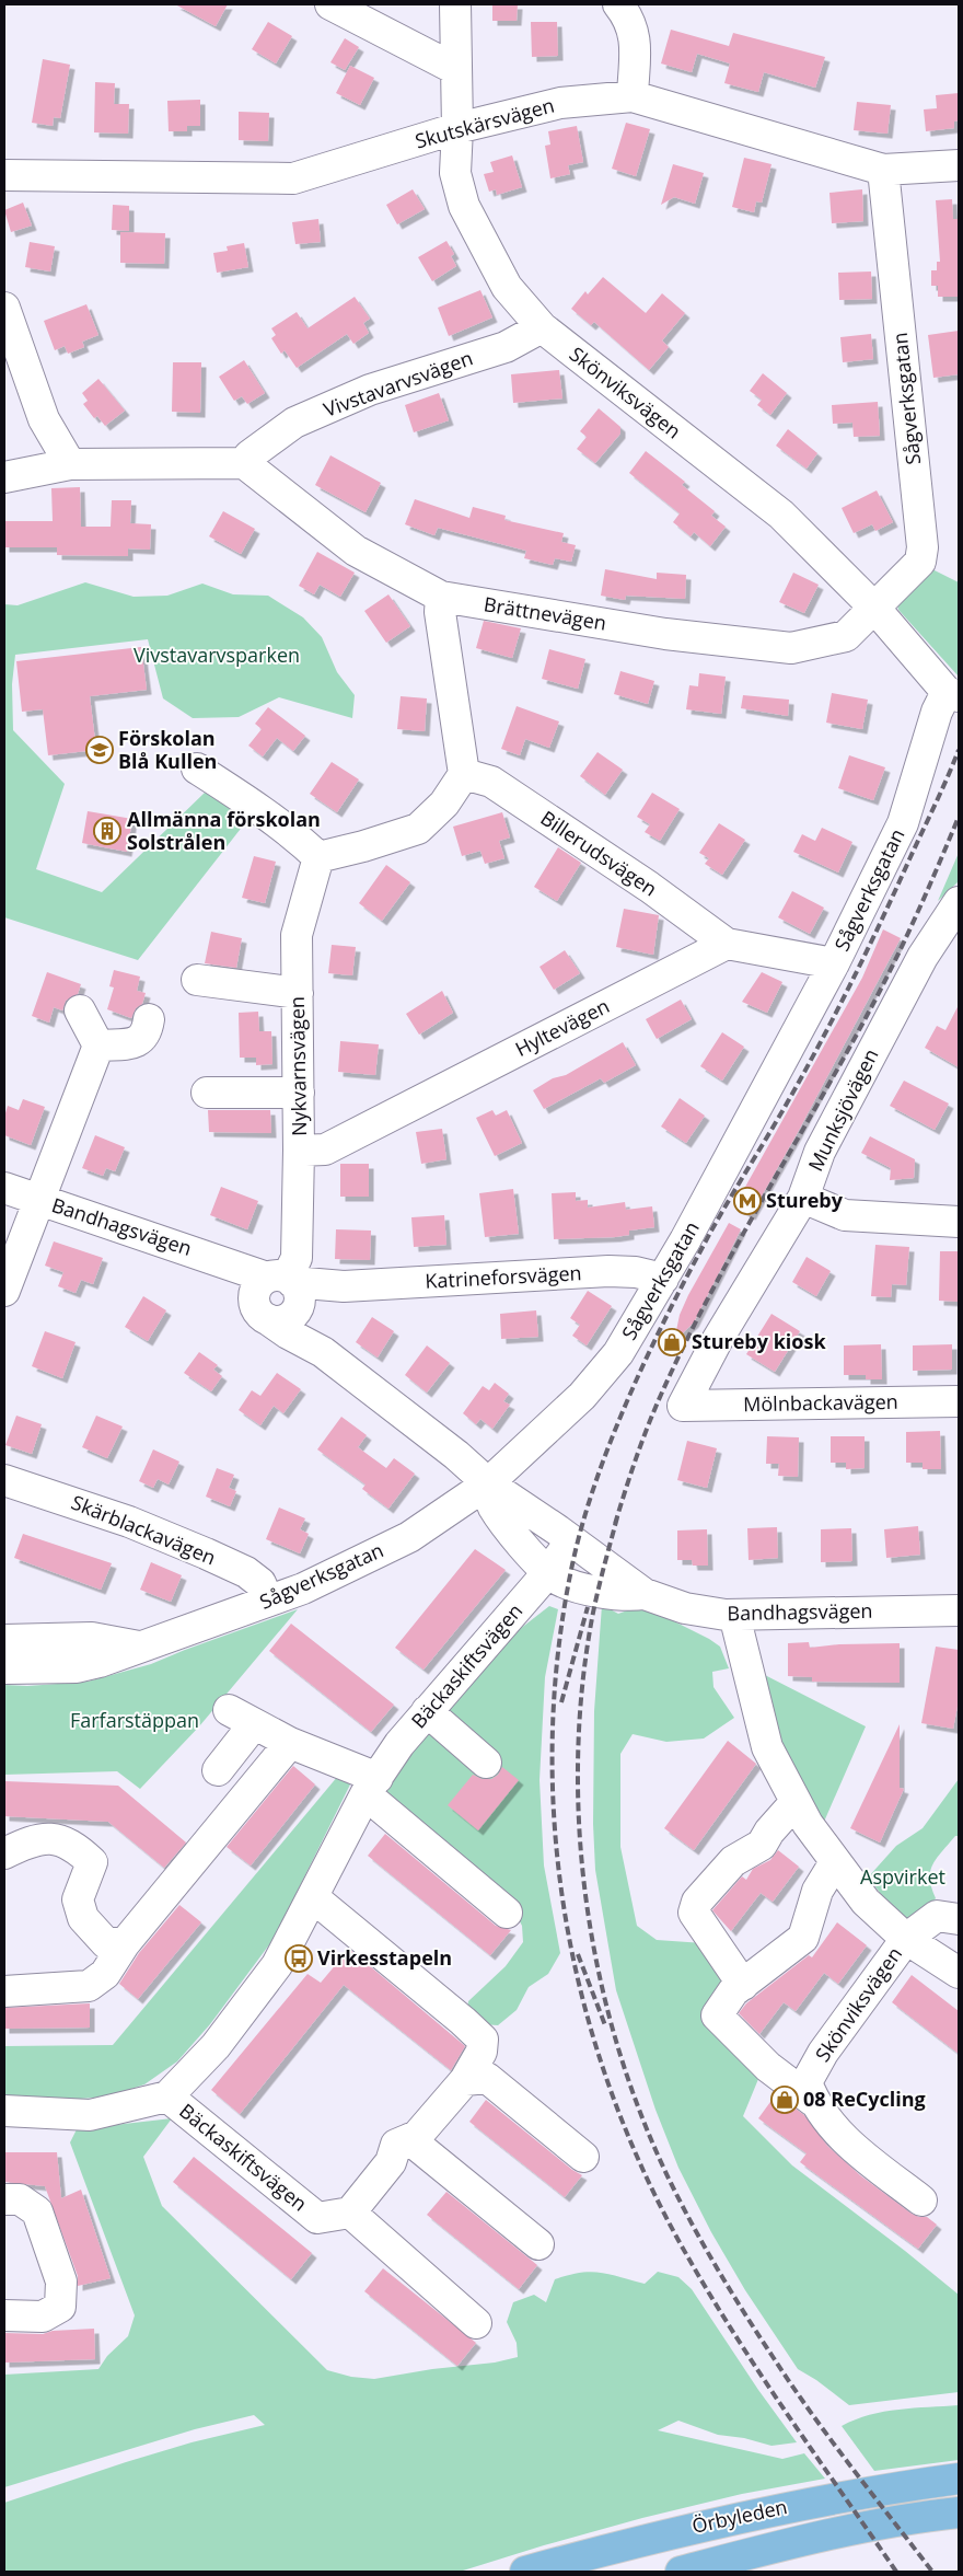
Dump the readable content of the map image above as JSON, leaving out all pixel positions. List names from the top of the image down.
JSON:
{
  "streets": {
    "main road": ["Örbyleden"],
    "street": [
      "Skutskärsvägen",
      "Vivstavarvsvägen",
      "Skönviksvägen",
      "Sågverksgatan",
      "Brättnevägen",
      "Billerudsvägen",
      "Hyltevägen",
      "Nykvarnsvägen",
      "Munksjövägen",
      "Bandhagsvägen",
      "Katrineforsvägen",
      "Mölnbackavägen",
      "Skärblackavägen",
      "Bäckaskiftsvägen"
    ]
  },
  "crossings": [
    ["Skutskärsvägen", "Skönviksvägen"],
    ["Skutskärsvägen", "Sågverksgatan"],
    ["Vivstavarvsvägen", "Skönviksvägen"],
    ["Vivstavarvsvägen", "Brättnevägen"],
    ["Skönviksvägen", "Sågverksgatan"],
    ["Skönviksvägen", "Brättnevägen"],
    ["Skönviksvägen", "Bandhagsvägen"],
    ["Sågverksgatan", "Brättnevägen"],
    ["Sågverksgatan", "Bandhagsvägen"],
    ["Sågverksgatan", "Katrineforsvägen"],
    ["Sågverksgatan", "Skärblackavägen"],
    ["Billerudsvägen", "Hyltevägen"],
    ["Hyltevägen", "Nykvarnsvägen"],
    ["Nykvarnsvägen", "Bandhagsvägen"],
    ["Nykvarnsvägen", "Katrineforsvägen"],
    ["Munksjövägen", "Mölnbackavägen"],
    ["Bandhagsvägen", "Katrineforsvägen"],
    ["Bandhagsvägen", "Bäckaskiftsvägen"]
  ],
  "parks": ["Vivstavarvsparken", "Farfarstäppan", "Aspvirket"],
  "places": {
    "school or university": ["Förskolan Blå Kullen"],
    "building": ["Allmänna förskolan Solstrålen"],
    "metro station": ["Stureby"],
    "shop": ["Stureby kiosk", "08 ReCycling"],
    "bus stop": ["Virkesstapeln"]
  }
}
